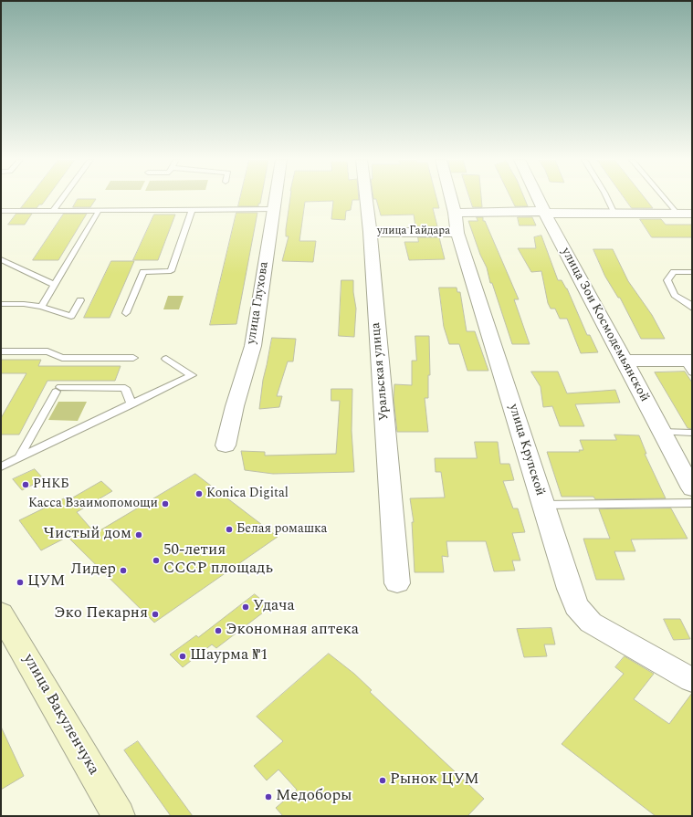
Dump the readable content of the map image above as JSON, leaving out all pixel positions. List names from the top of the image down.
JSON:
{
  "streets": {
    "main road": ["улица Вакуленчука"],
    "street": [
      "улица Гайдара",
      "улица Глухова",
      "улица Зои Космодемьянской",
      "Уральская улица",
      "улица Крупской"
    ]
  },
  "crossings": [
    ["улица Гайдара", "улица Зои Космодемьянской"],
    ["улица Гайдара", "Уральская улица"],
    ["улица Гайдара", "улица Крупской"]
  ],
  "places": [
    "РНКБ",
    "Konica Digital",
    "Касса Взаимопомощи",
    "Белая ромашка",
    "Чистый дом",
    "50-летия СССР площадь",
    "Лидер",
    "ЦУМ",
    "Удача",
    "Эко Пекарня",
    "Экономная аптека",
    "Шаурма №1",
    "Рынок ЦУМ",
    "Медоборы"
  ]
}
